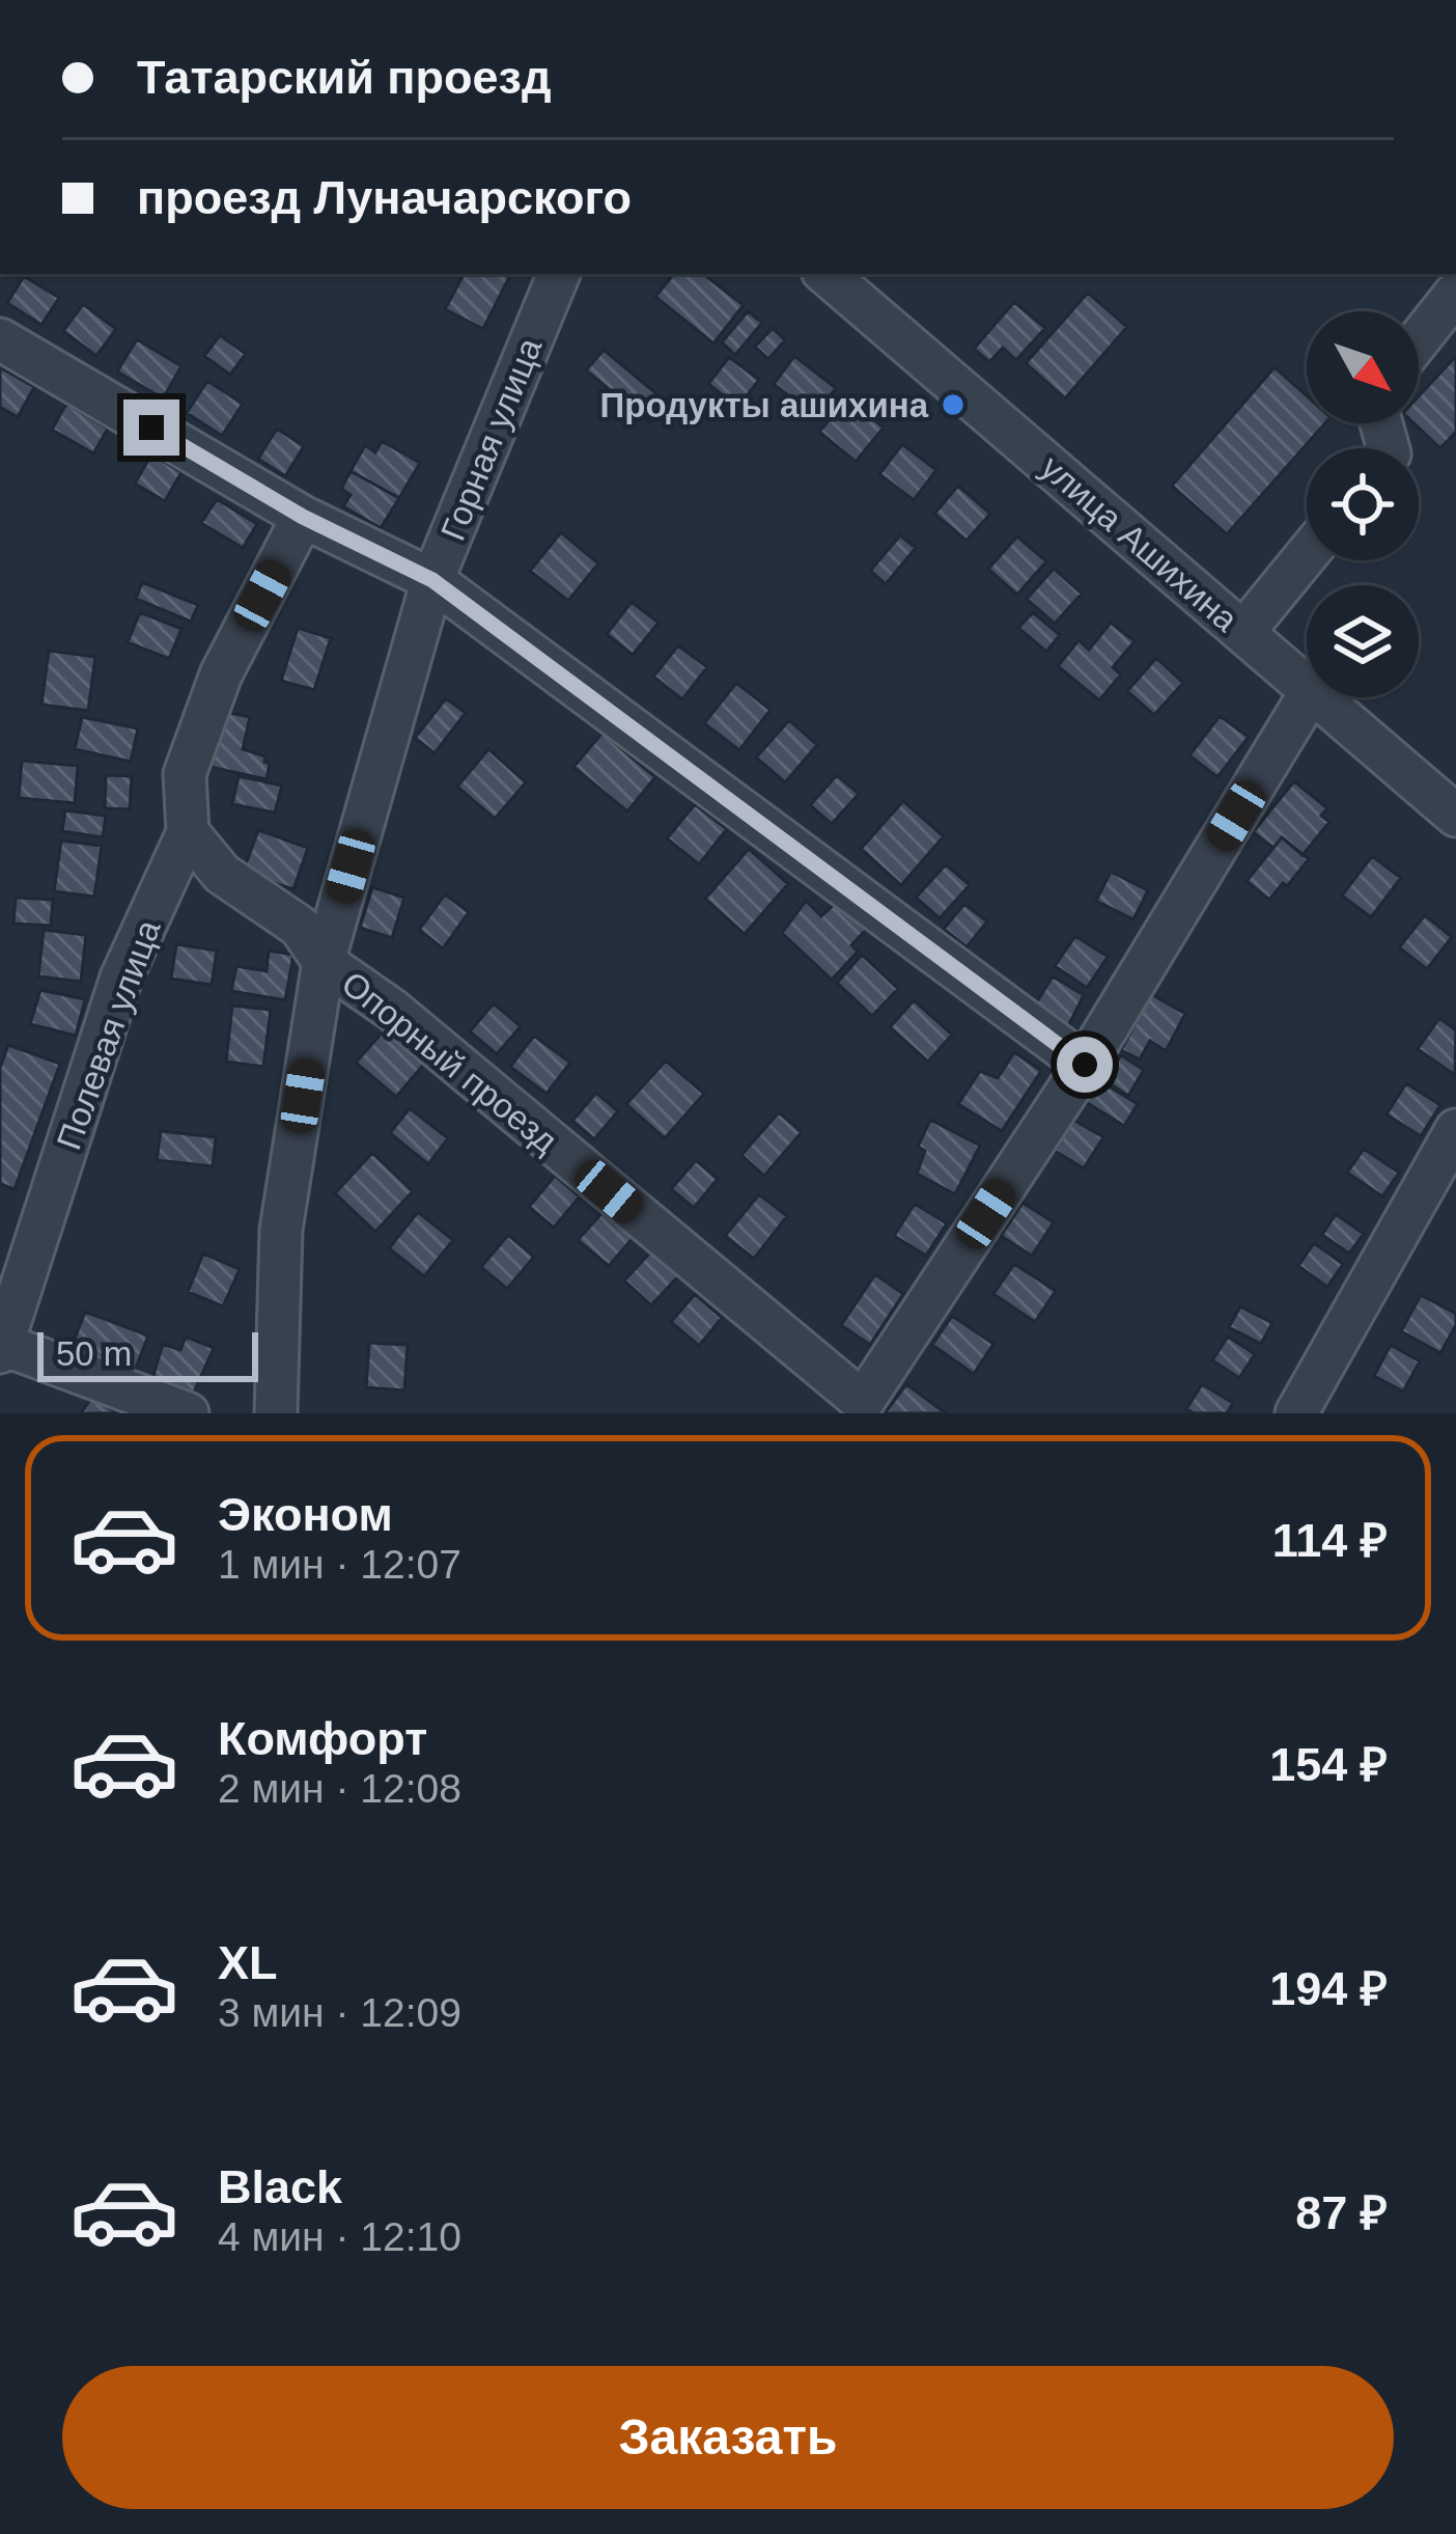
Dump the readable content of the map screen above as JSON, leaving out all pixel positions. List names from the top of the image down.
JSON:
{
  "streets": {
    "street": [
      "Горная улица",
      "улица Ашихина",
      "Полевая улица",
      "Опорный проезд"
    ]
  },
  "crossings": [
    ["Горная улица", "Опорный проезд"],
    ["Полевая улица", "Опорный проезд"]
  ],
  "places": ["Продукты ашихина"],
  "scale_bar": "50 m",
  "north": "bottom right",
  "page": {
    "banner": ["Татарский проезд", "проезд Луначарского"],
    "scale": "50 m",
    "list": [
      {
        "name": "Эконом",
        "note": "1 мин · 12:07",
        "value": "114 ₽"
      },
      {
        "name": "Комфорт",
        "note": "2 мин · 12:08",
        "value": "154 ₽"
      },
      {
        "name": "XL",
        "note": "3 мин · 12:09",
        "value": "194 ₽"
      },
      {
        "name": "Black",
        "note": "4 мин · 12:10",
        "value": "87 ₽"
      }
    ],
    "buttons": "Заказать"
  }
}
